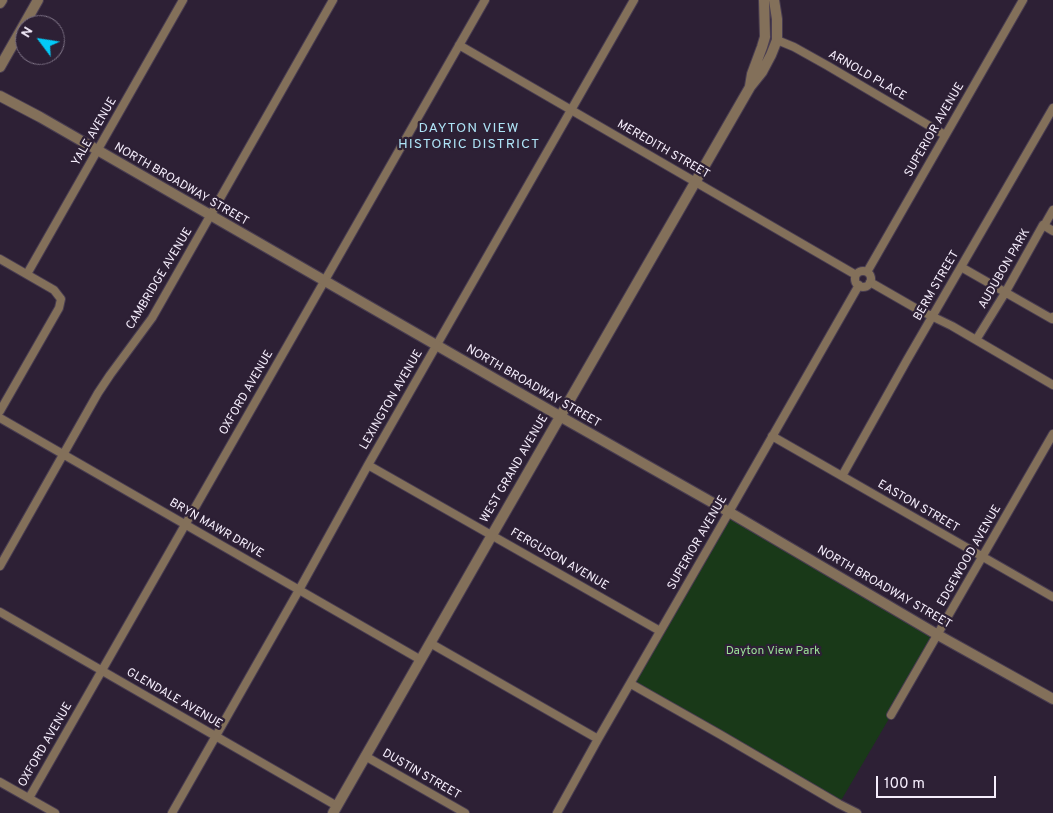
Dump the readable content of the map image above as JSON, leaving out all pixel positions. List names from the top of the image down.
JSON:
{
  "streets": {
    "street": [
      "ARNOLD PLACE",
      "SUPERIOR AVENUE",
      "YALE AVENUE",
      "MEREDITH STREET",
      "NORTH BROADWAY STREET",
      "AUDUBON PARK",
      "CAMBRIDGE AVENUE",
      "BERM STREET",
      "OXFORD AVENUE",
      "LEXINGTON AVENUE",
      "WEST GRAND AVENUE",
      "EASTON STREET",
      "BRYN MAWR DRIVE",
      "EDGEWOOD AVENUE",
      "FERGUSON AVENUE",
      "GLENDALE AVENUE",
      "DUSTIN STREET"
    ]
  },
  "crossings": [
    ["ARNOLD PLACE", "SUPERIOR AVENUE"],
    ["ARNOLD PLACE", "WEST GRAND AVENUE"],
    ["SUPERIOR AVENUE", "MEREDITH STREET"],
    ["SUPERIOR AVENUE", "NORTH BROADWAY STREET"],
    ["SUPERIOR AVENUE", "EASTON STREET"],
    ["SUPERIOR AVENUE", "FERGUSON AVENUE"],
    ["YALE AVENUE", "NORTH BROADWAY STREET"],
    ["MEREDITH STREET", "OXFORD AVENUE"],
    ["MEREDITH STREET", "LEXINGTON AVENUE"],
    ["MEREDITH STREET", "WEST GRAND AVENUE"],
    ["NORTH BROADWAY STREET", "CAMBRIDGE AVENUE"],
    ["NORTH BROADWAY STREET", "OXFORD AVENUE"],
    ["NORTH BROADWAY STREET", "LEXINGTON AVENUE"],
    ["NORTH BROADWAY STREET", "WEST GRAND AVENUE"],
    ["NORTH BROADWAY STREET", "EDGEWOOD AVENUE"],
    ["CAMBRIDGE AVENUE", "BRYN MAWR DRIVE"],
    ["BERM STREET", "EASTON STREET"],
    ["OXFORD AVENUE", "BRYN MAWR DRIVE"],
    ["OXFORD AVENUE", "GLENDALE AVENUE"],
    ["LEXINGTON AVENUE", "BRYN MAWR DRIVE"],
    ["LEXINGTON AVENUE", "FERGUSON AVENUE"],
    ["LEXINGTON AVENUE", "GLENDALE AVENUE"],
    ["WEST GRAND AVENUE", "BRYN MAWR DRIVE"],
    ["WEST GRAND AVENUE", "FERGUSON AVENUE"],
    ["WEST GRAND AVENUE", "GLENDALE AVENUE"],
    ["WEST GRAND AVENUE", "DUSTIN STREET"],
    ["EASTON STREET", "EDGEWOOD AVENUE"]
  ],
  "districts": ["DAYTON VIEW HISTORIC DISTRICT"],
  "parks": ["Dayton View Park"],
  "scale_bar": "100 m",
  "north": "top left"
}
